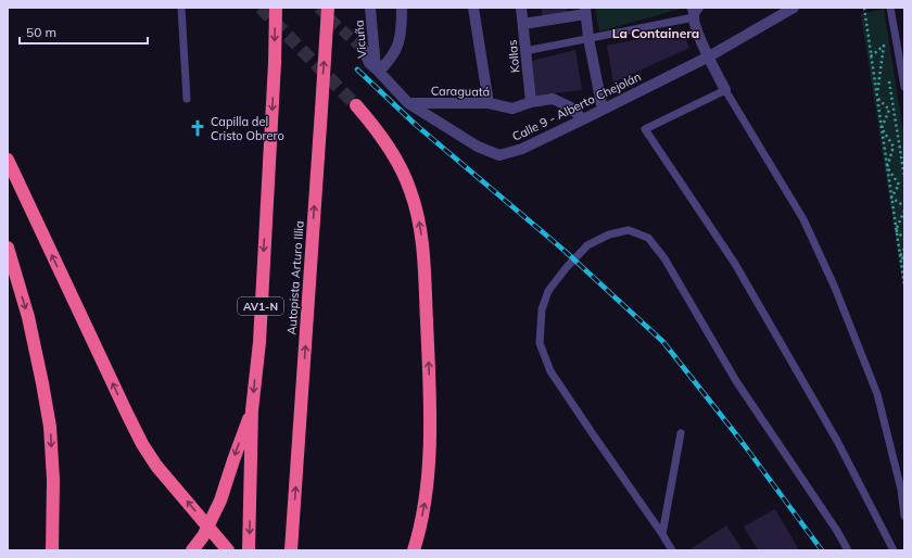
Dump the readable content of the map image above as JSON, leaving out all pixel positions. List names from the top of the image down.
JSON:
{
  "streets": {
    "highway": ["Autopista Arturo Illia", "AV1-N"],
    "street": [
      "Vicuña",
      "Kollas",
      "Caraguatá",
      "Calle 9 - Alberto Chejolán"
    ]
  },
  "crossings": [
    ["Vicuña", "Calle 9 - Alberto Chejolán"],
    ["Kollas", "Caraguatá"],
    ["Caraguatá", "Calle 9 - Alberto Chejolán"]
  ],
  "districts": ["La Containera"],
  "places": {
    "church": ["Capilla del Cristo Obrero"]
  },
  "scale_bar": "50 m"
}
